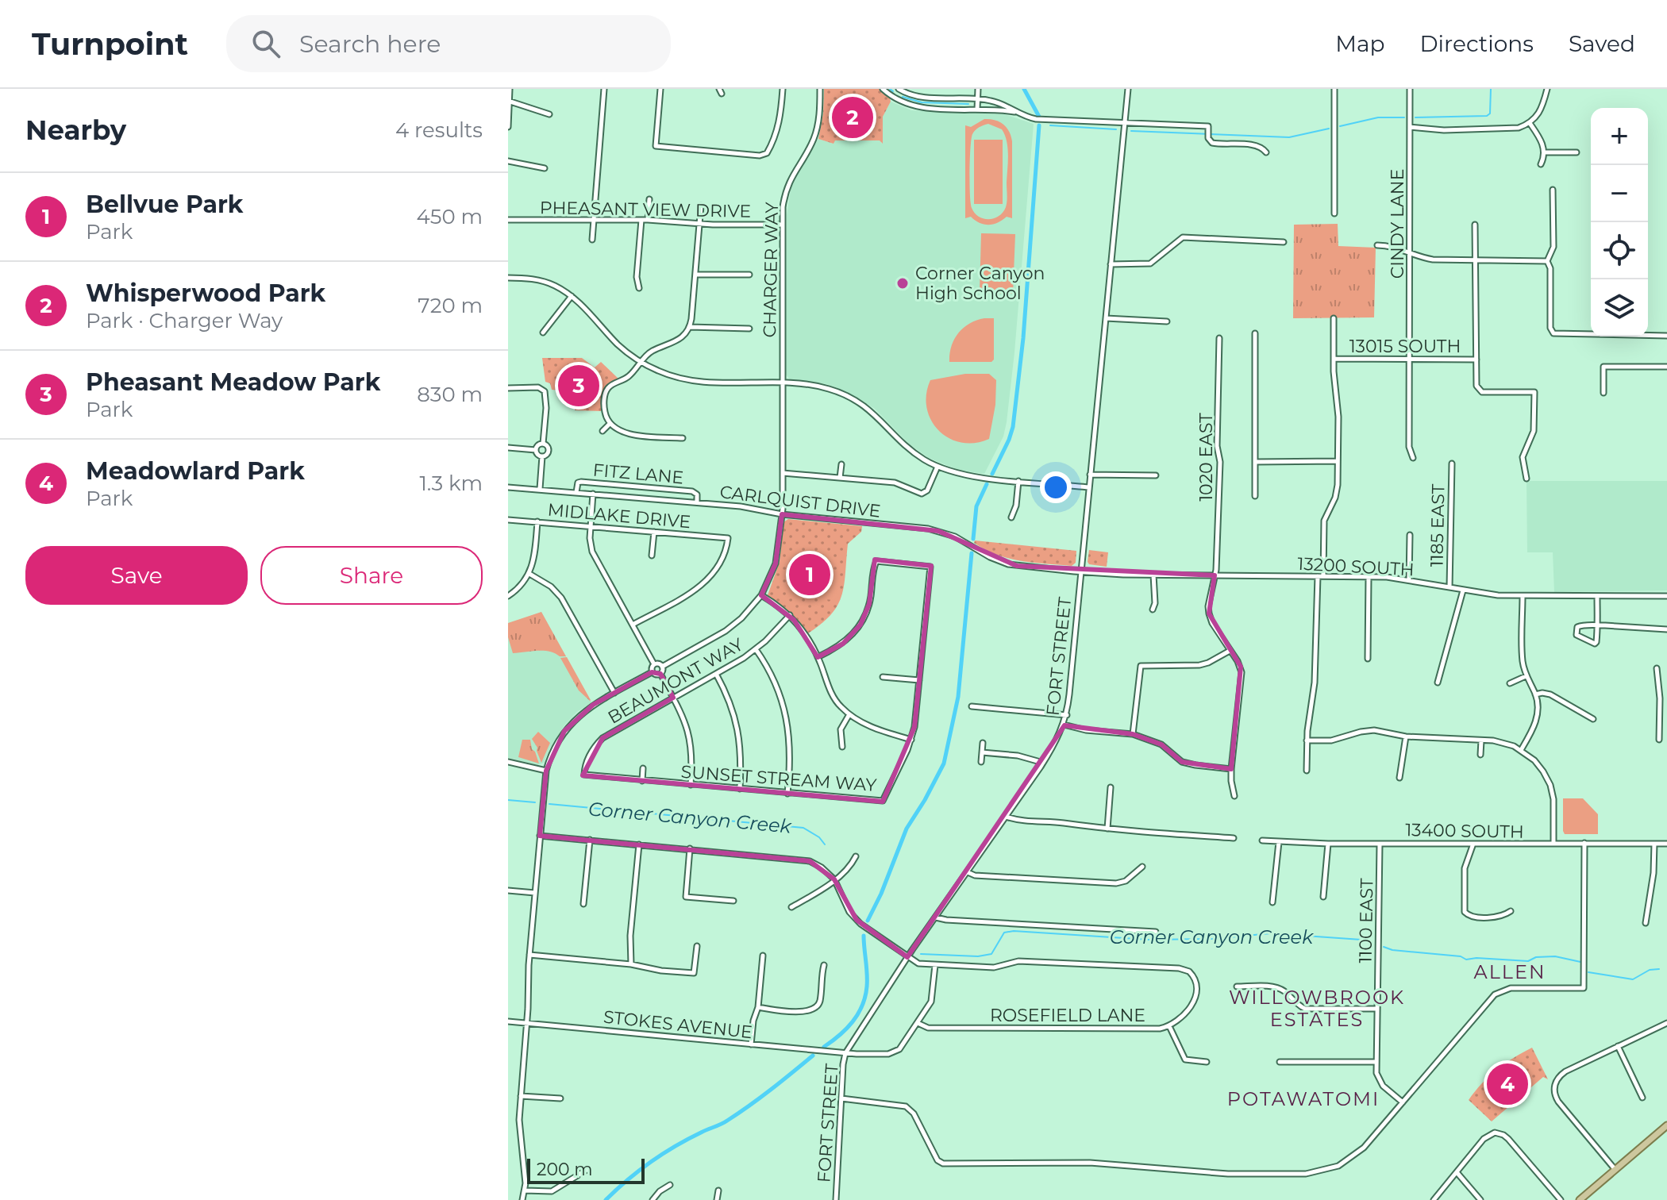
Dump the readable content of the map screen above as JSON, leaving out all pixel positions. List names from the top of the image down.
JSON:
{
  "streets": {
    "street": [
      "PHEASANT VIEW DRIVE",
      "CINDY LANE",
      "CHARGER WAY",
      "13015 SOUTH",
      "1020 EAST",
      "FITZ LANE",
      "CARLQUIST DRIVE",
      "MIDLAKE DRIVE",
      "1185 EAST",
      "13200 SOUTH",
      "FORT STREET",
      "BEAUMONT WAY",
      "SUNSET STREAM WAY",
      "13400 SOUTH",
      "1100 EAST",
      "ROSEFIELD LANE",
      "STOKES AVENUE"
    ]
  },
  "crossings": [
    ["PHEASANT VIEW DRIVE", "CHARGER WAY"],
    ["CINDY LANE", "13015 SOUTH"],
    ["CHARGER WAY", "CARLQUIST DRIVE"],
    ["1020 EAST", "13200 SOUTH"],
    ["FITZ LANE", "CARLQUIST DRIVE"],
    ["CARLQUIST DRIVE", "13200 SOUTH"],
    ["CARLQUIST DRIVE", "FORT STREET"],
    ["1185 EAST", "13200 SOUTH"],
    ["13200 SOUTH", "FORT STREET"],
    ["FORT STREET", "STOKES AVENUE"],
    ["BEAUMONT WAY", "SUNSET STREAM WAY"],
    ["13400 SOUTH", "1100 EAST"],
    ["ROSEFIELD LANE", "STOKES AVENUE"]
  ],
  "districts": ["ALLEN", "WILLOWBROOK ESTATES", "POTAWATOMI"],
  "water": ["Corner Canyon Creek"],
  "places": ["Corner Canyon High School"],
  "scale_bar": "200 m",
  "page": {
    "header": "Turnpoint",
    "search": "Search here",
    "nav": ["Map", "Directions", "Saved"],
    "heading": ["Nearby", "4 results"],
    "pins": [
      "2",
      "3",
      "1",
      "4"
    ],
    "map_buttons": ["+", "−"],
    "list": [
      {
        "mark": "1",
        "name": "Bellvue Park",
        "note": "Park",
        "value": "450 m"
      },
      {
        "mark": "2",
        "name": "Whisperwood Park",
        "note": "Park · Charger Way",
        "value": "720 m"
      },
      {
        "mark": "3",
        "name": "Pheasant Meadow Park",
        "note": "Park",
        "value": "830 m"
      },
      {
        "mark": "4",
        "name": "Meadowlard Park",
        "note": "Park",
        "value": "1.3 km"
      }
    ],
    "buttons": ["Save", "Share"],
    "scale": "200 m"
  }
}
